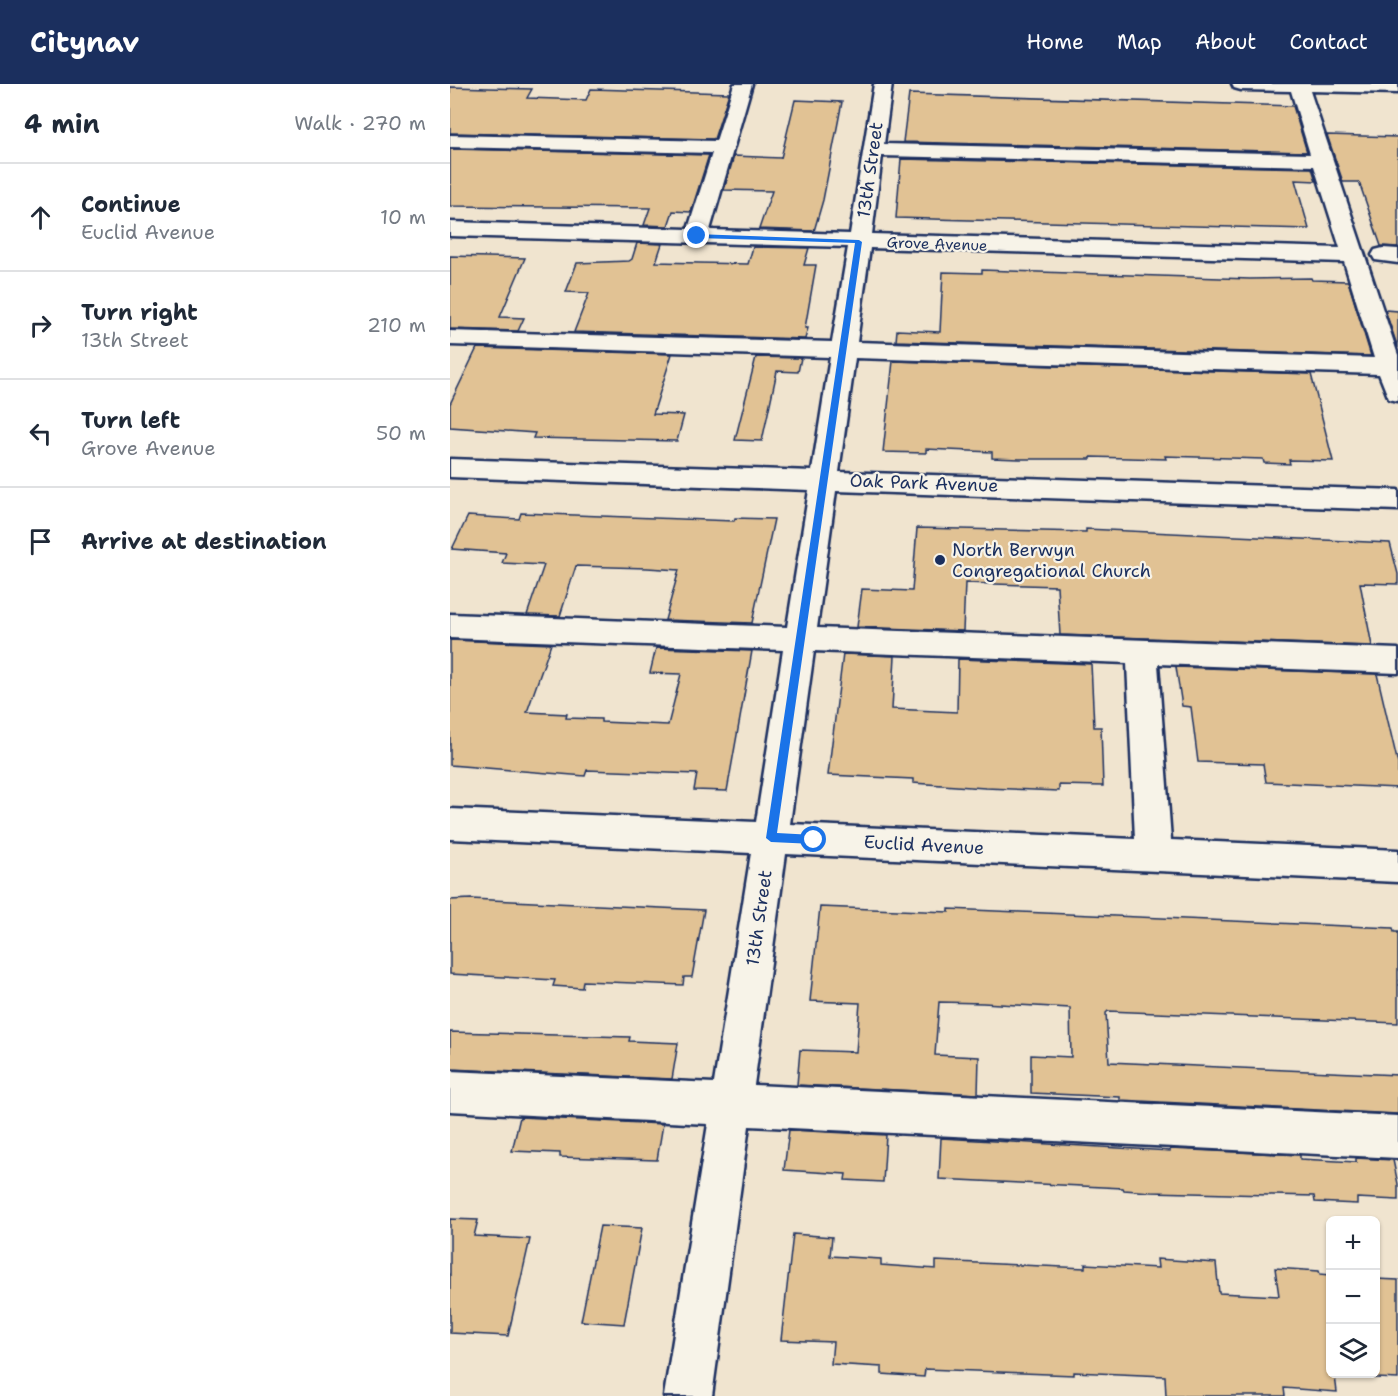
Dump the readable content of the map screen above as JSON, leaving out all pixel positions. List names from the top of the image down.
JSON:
{
  "streets": {
    "street": [
      "13th Street",
      "Grove Avenue",
      "Oak Park Avenue",
      "Euclid Avenue"
    ]
  },
  "crossings": [
    ["13th Street", "Grove Avenue"],
    ["13th Street", "Oak Park Avenue"],
    ["13th Street", "Euclid Avenue"]
  ],
  "places": ["North Berwyn Congregational Church"],
  "page": {
    "header": "Citynav",
    "nav": [
      "Home",
      "Map",
      "About",
      "Contact"
    ],
    "heading": ["4 min", "Walk · 270 m"],
    "list": [
      ["Continue", "Euclid Avenue", "10 m"],
      ["Turn right", "13th Street", "210 m"],
      ["Turn left", "Grove Avenue", "50 m"],
      "Arrive at destination"
    ],
    "map_buttons": ["+", "−"]
  }
}
